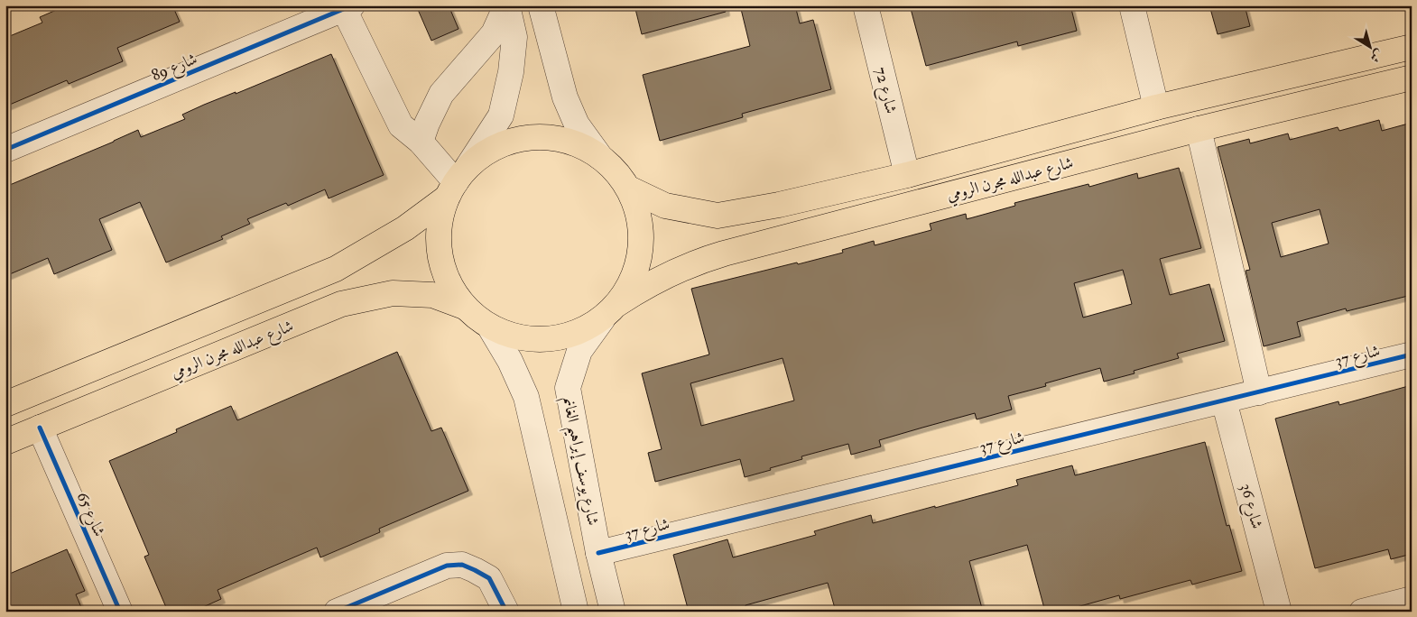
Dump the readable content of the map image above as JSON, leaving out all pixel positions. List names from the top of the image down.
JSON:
{
  "streets": {
    "main road": ["شارع عبدالله مجرن الرومي"],
    "street": [
      "شارع 89",
      "شارع 72",
      "شارع 37",
      "شارع يوسف إبراهيم الغانم",
      "شارع 36",
      "شارع 65"
    ]
  },
  "crossings": [
    ["شارع 72", "شارع عبدالله مجرن الرومي"],
    ["شارع عبدالله مجرن الرومي", "شارع يوسف إبراهيم الغانم"],
    ["شارع عبدالله مجرن الرومي", "شارع 65"],
    ["شارع 37", "شارع يوسف إبراهيم الغانم"],
    ["شارع 37", "شارع 36"]
  ],
  "north": "bottom right"
}
